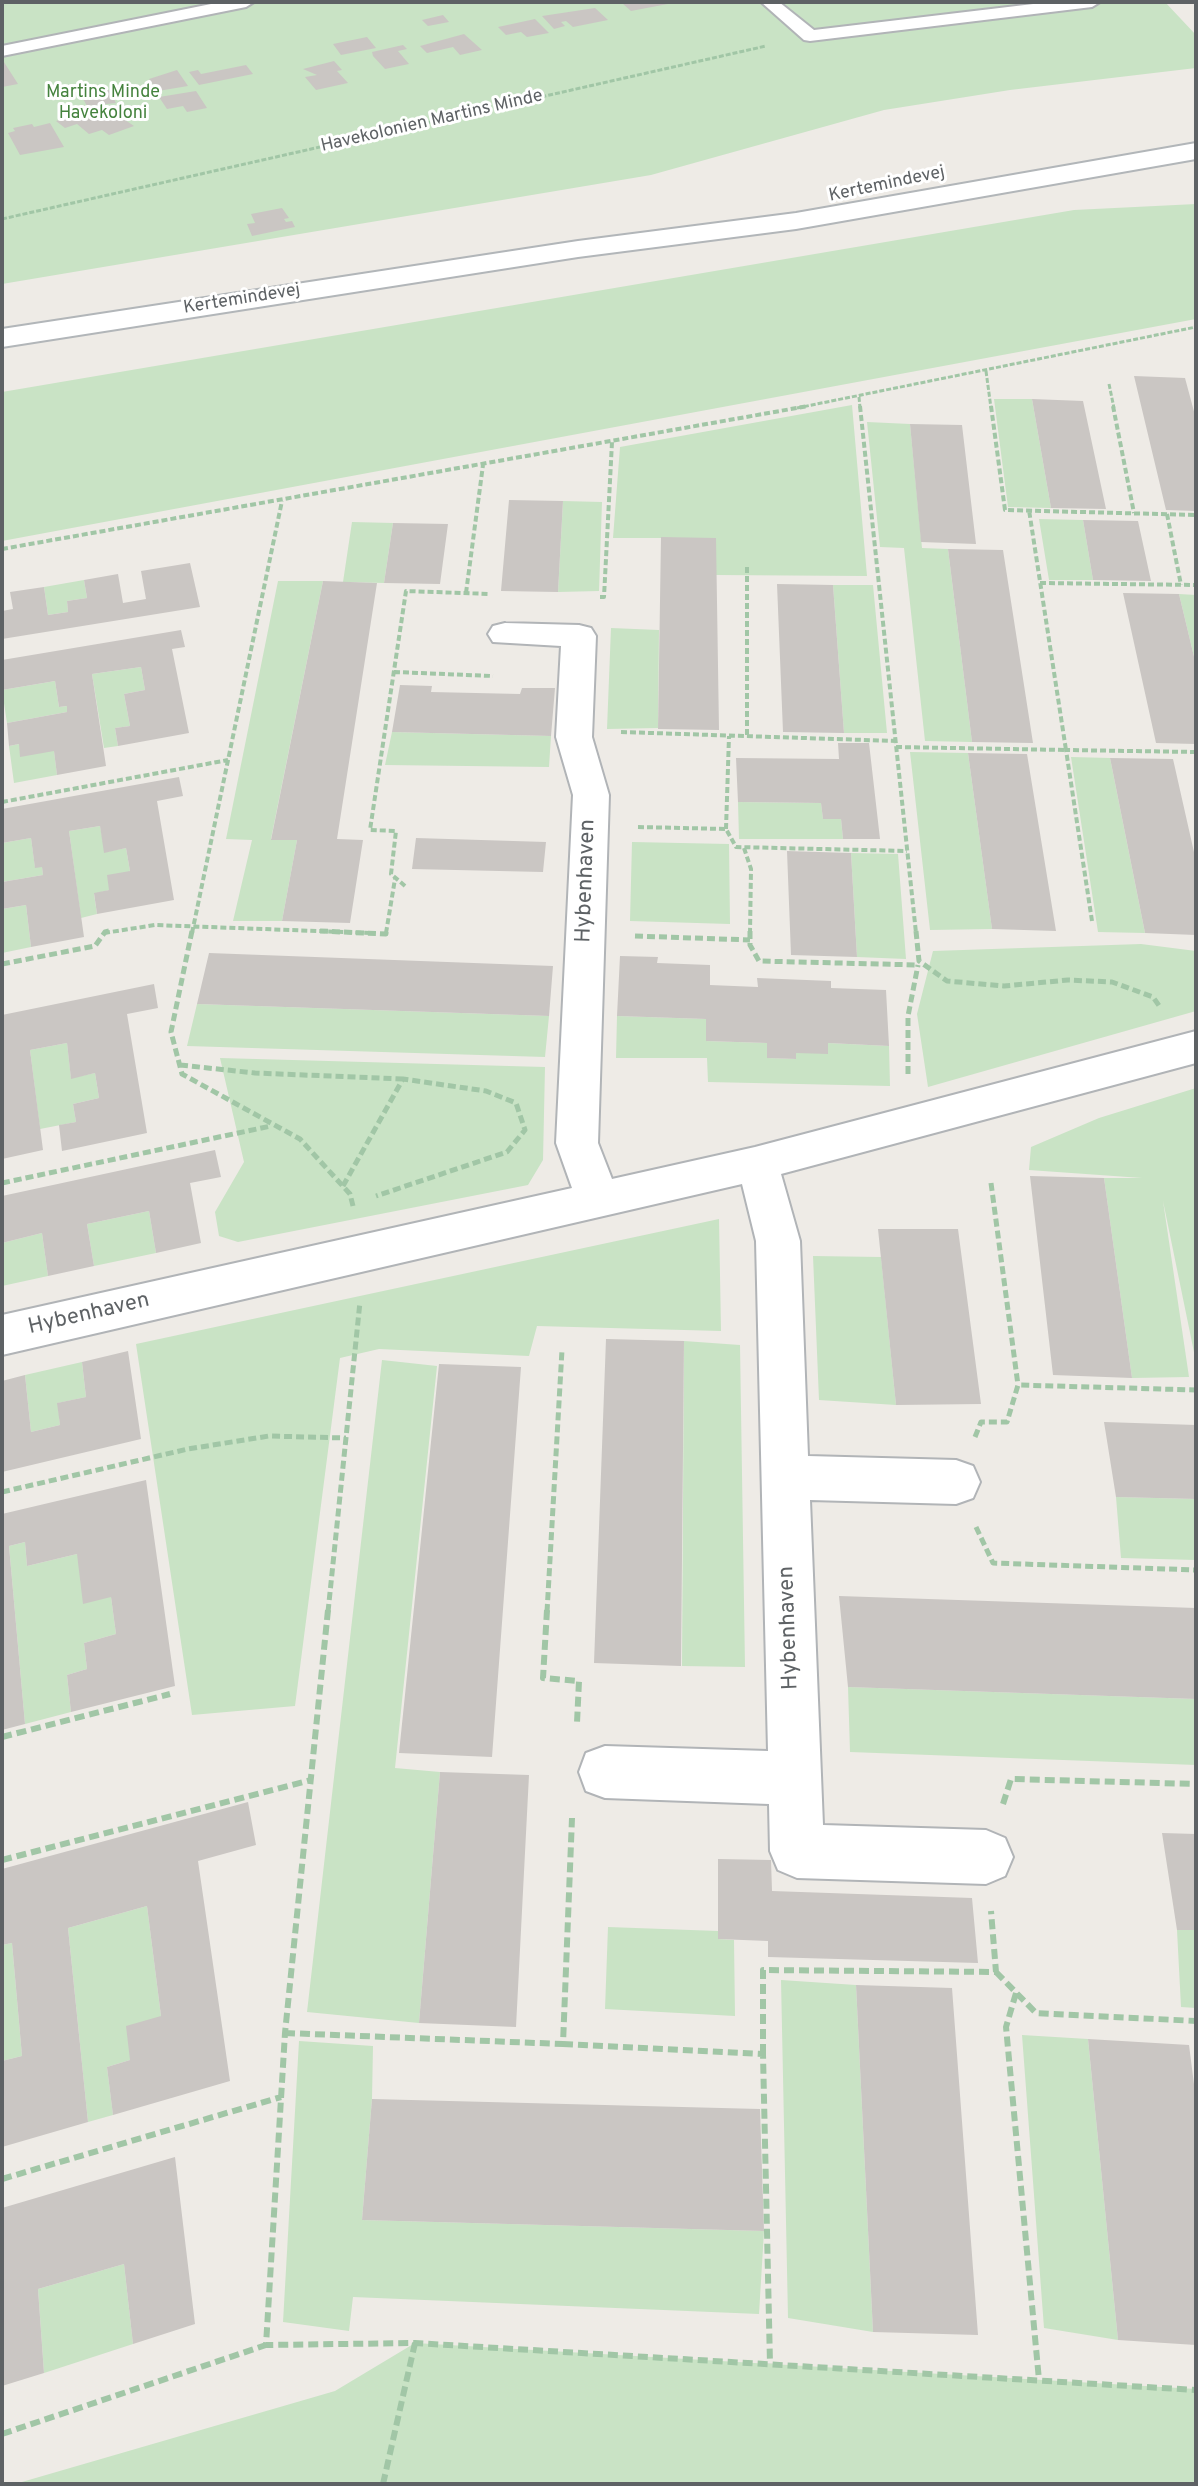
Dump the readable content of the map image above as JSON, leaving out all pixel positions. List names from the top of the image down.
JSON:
{
  "streets": {
    "street": ["Kertemindevej", "Hybenhaven"],
    "path": ["Havekolonien Martins Minde"]
  },
  "parks": ["Martins Minde Havekoloni"]
}
